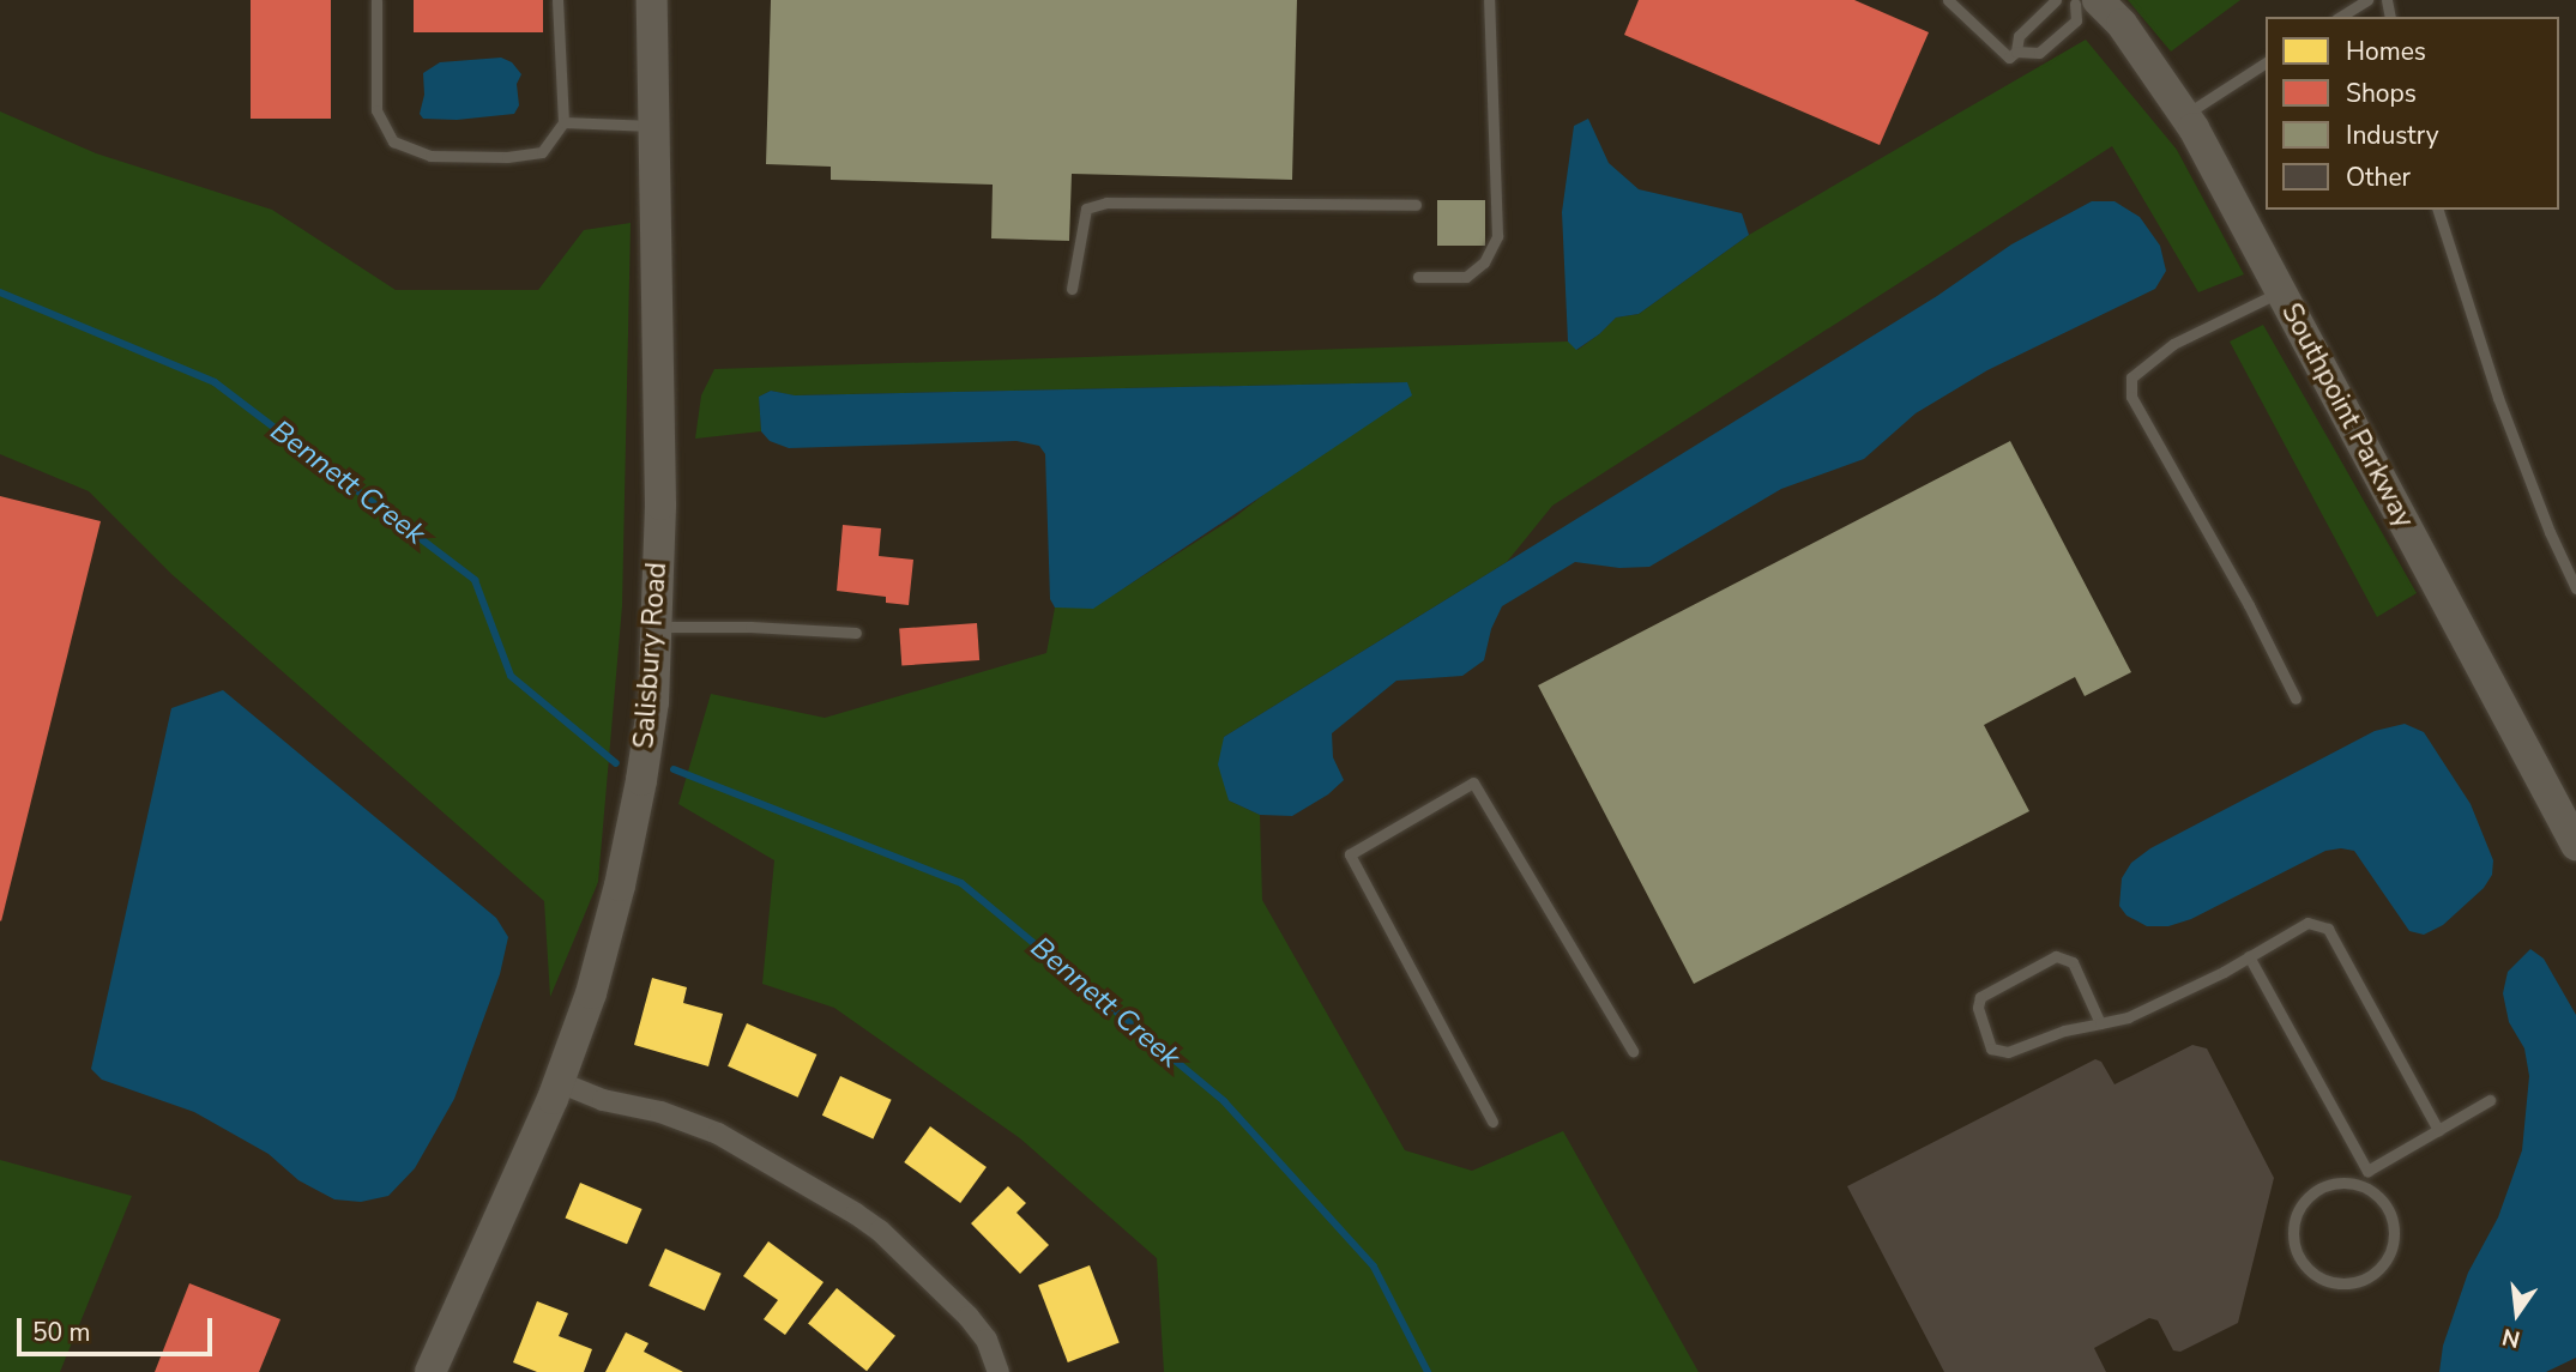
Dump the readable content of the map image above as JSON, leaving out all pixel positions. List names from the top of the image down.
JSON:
{
  "streets": {
    "street": ["Southpoint Parkway", "Salisbury Road"]
  },
  "water": ["Bennett Creek"],
  "legend": [
    "Homes",
    "Shops",
    "Industry",
    "Other"
  ],
  "scale_bar": "50 m",
  "north": "bottom"
}
